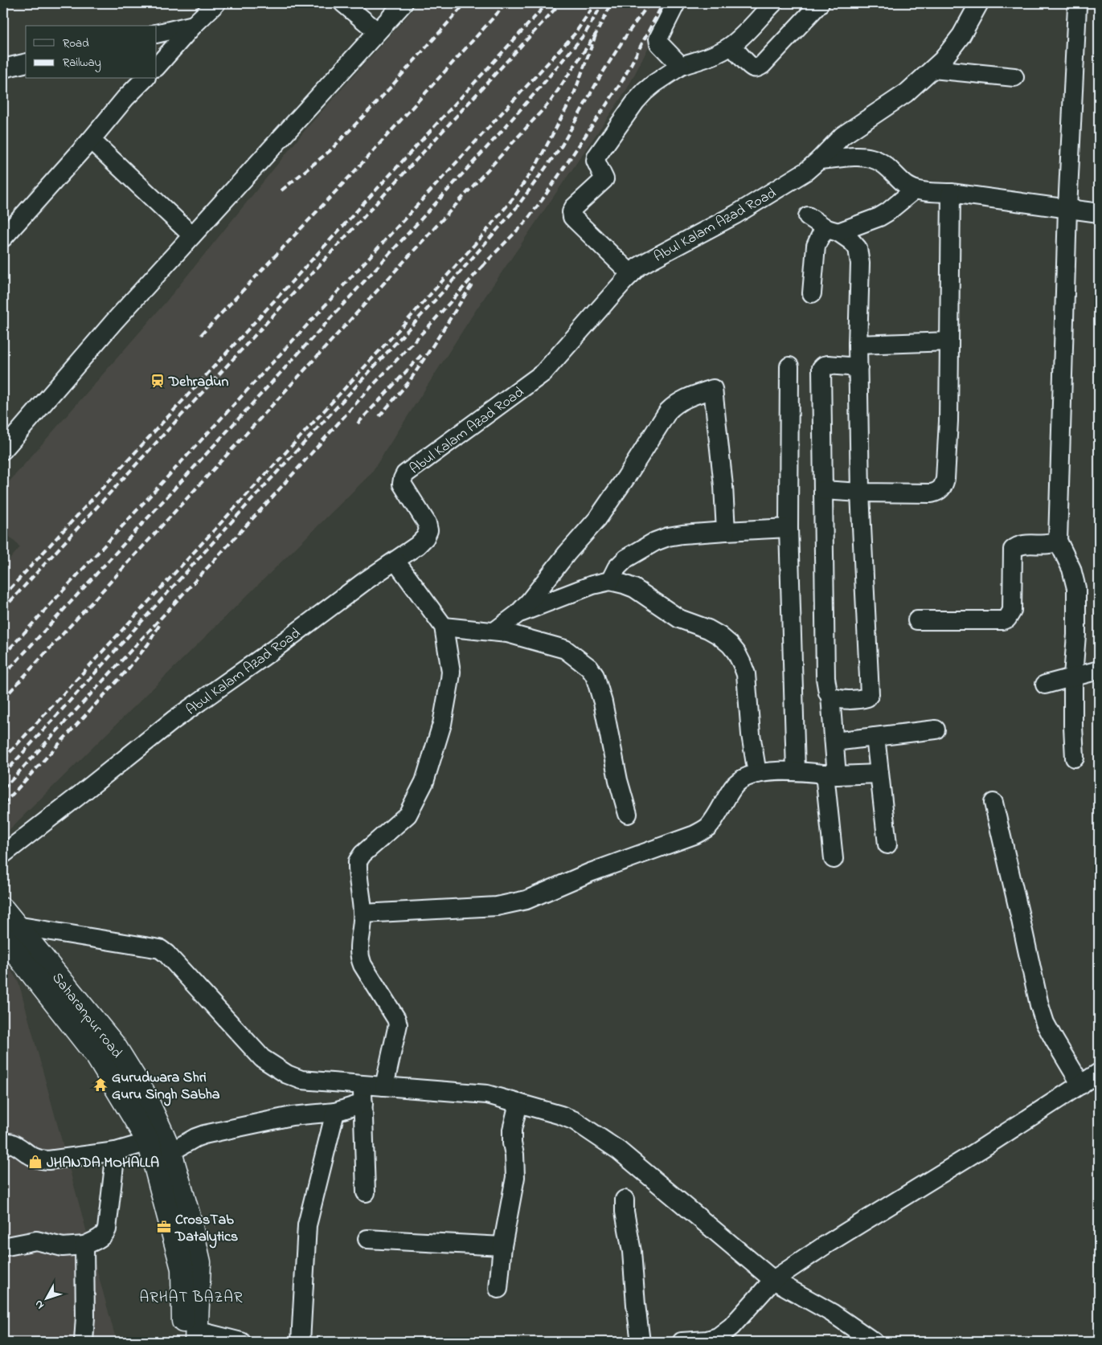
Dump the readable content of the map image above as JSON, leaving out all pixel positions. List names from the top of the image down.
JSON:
{
  "streets": {
    "main road": ["Saharanpur road"],
    "street": ["Abul Kalam Azad Road"]
  },
  "districts": ["ARHAT BAZAR"],
  "places": {
    "station": ["Dehradun"],
    "temple": ["Gurudwara Shri Guru Singh Sabha"],
    "shop": ["JHANDA MOHALLA"],
    "office": ["CrossTab Datalytics"]
  },
  "legend": ["Road", "Railway"],
  "north": "bottom left"
}
